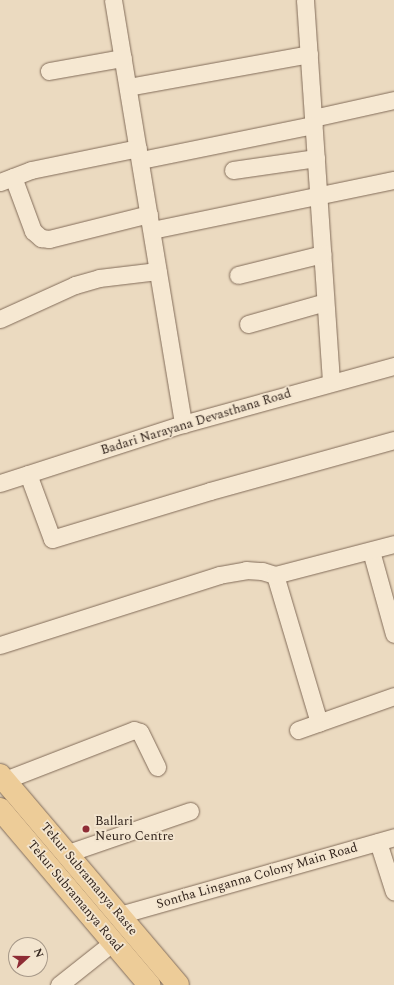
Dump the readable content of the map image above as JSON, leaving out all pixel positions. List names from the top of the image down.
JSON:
{
  "streets": {
    "main road": ["Tekur Subramanya Raste", "Tekur Subramanya Road"],
    "street": ["Badari Narayana Devasthana Road", "Sontha Linganna Colony Main Road"]
  },
  "crossings": [
    ["Sontha Linganna Colony Main Road", "Tekur Subramanya Raste"]
  ],
  "places": ["Ballari Neuro Centre"],
  "north": "right"
}
